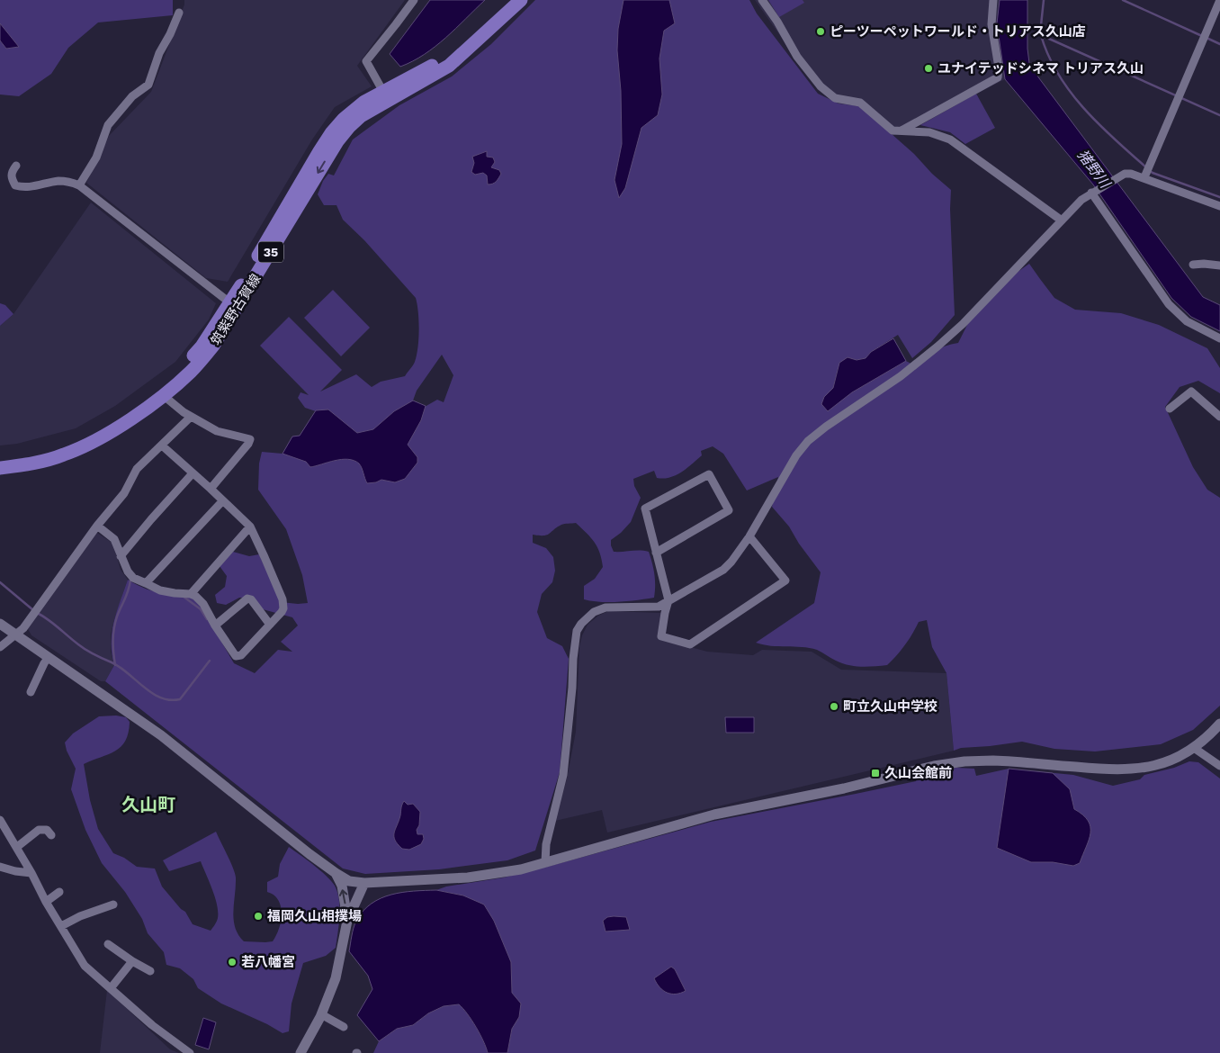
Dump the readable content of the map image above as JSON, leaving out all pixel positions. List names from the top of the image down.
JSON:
{
  "streets": {
    "main road": ["35", "筑紫野古賀線"]
  },
  "districts": ["久山町"],
  "water": ["猪野川"],
  "places": {
    "other": [
      "ピーツーペットワールド・トリアス久山店",
      "ユナイテッドシネマ トリアス久山",
      "町立久山中学校",
      "福岡久山相撲場",
      "若八幡宮"
    ],
    "transit": ["久山会館前"]
  }
}
